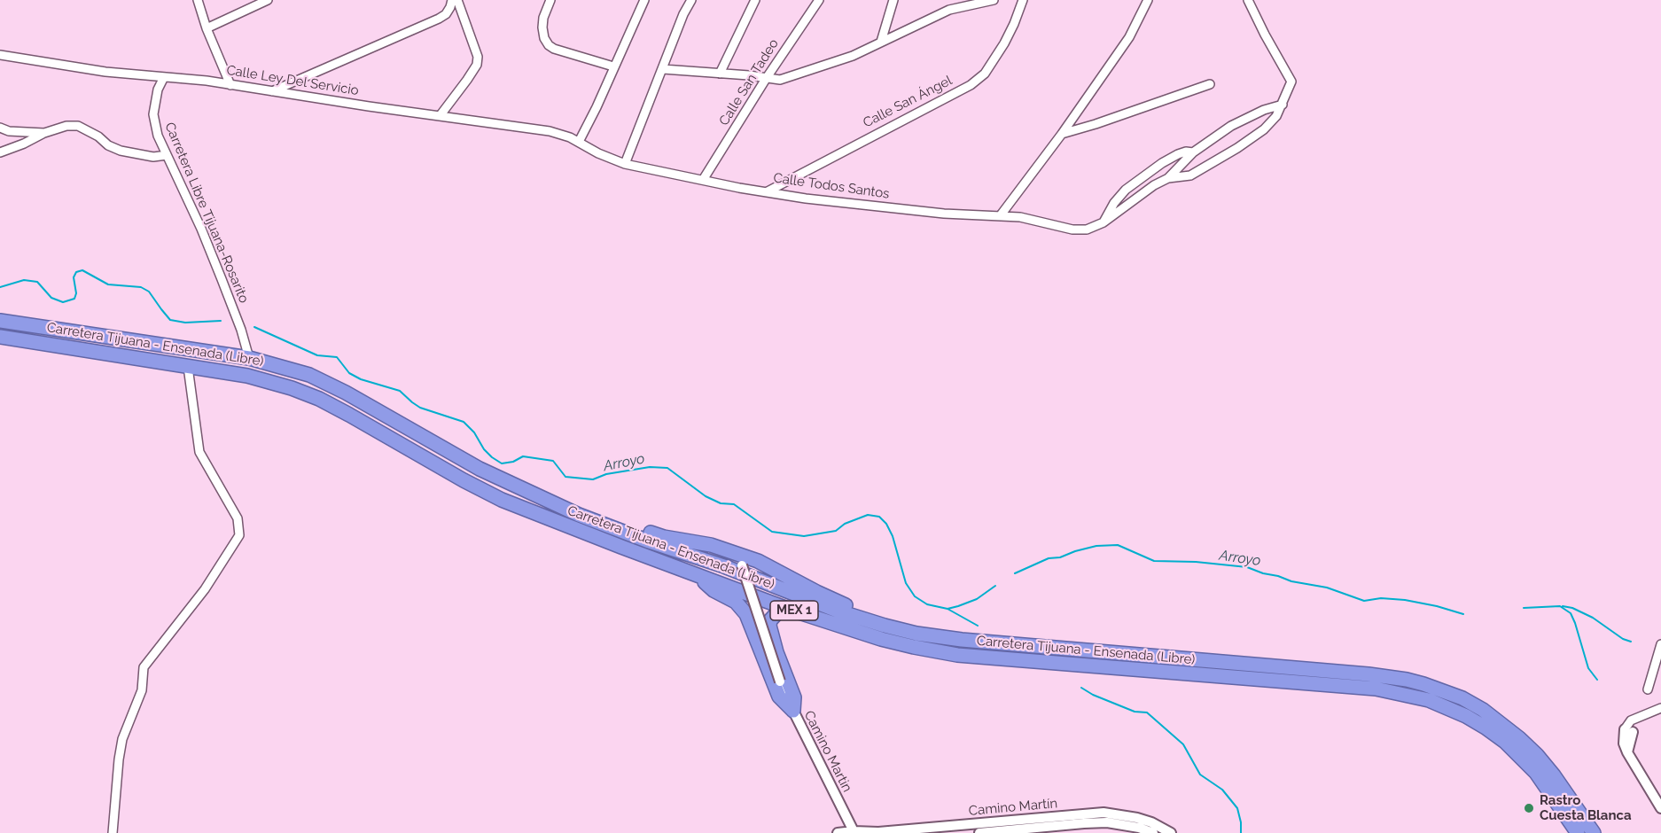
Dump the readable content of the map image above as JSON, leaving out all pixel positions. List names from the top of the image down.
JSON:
{
  "streets": {
    "highway": ["Carretera Tijuana - Ensenada (Libre)", "MEX 1"],
    "street": [
      "Calle Ley Del Servicio",
      "Calle San Tadeo",
      "Calle San Ángel",
      "Calle Todos Santos",
      "Carretera Libre Tijuana-Rosarito",
      "Camino Martin",
      "Camino Martín"
    ]
  },
  "crossings": [
    ["Calle Ley Del Servicio", "Calle Todos Santos"],
    ["Calle Ley Del Servicio", "Carretera Libre Tijuana-Rosarito"],
    ["Calle San Tadeo", "Calle Todos Santos"],
    ["Calle San Ángel", "Calle Todos Santos"],
    ["Carretera Libre Tijuana-Rosarito", "Carretera Tijuana - Ensenada (Libre)"],
    ["Camino Martin", "Camino Martín"]
  ],
  "water": ["Arroyo"],
  "places": ["Rastro Cuesta Blanca"]
}
